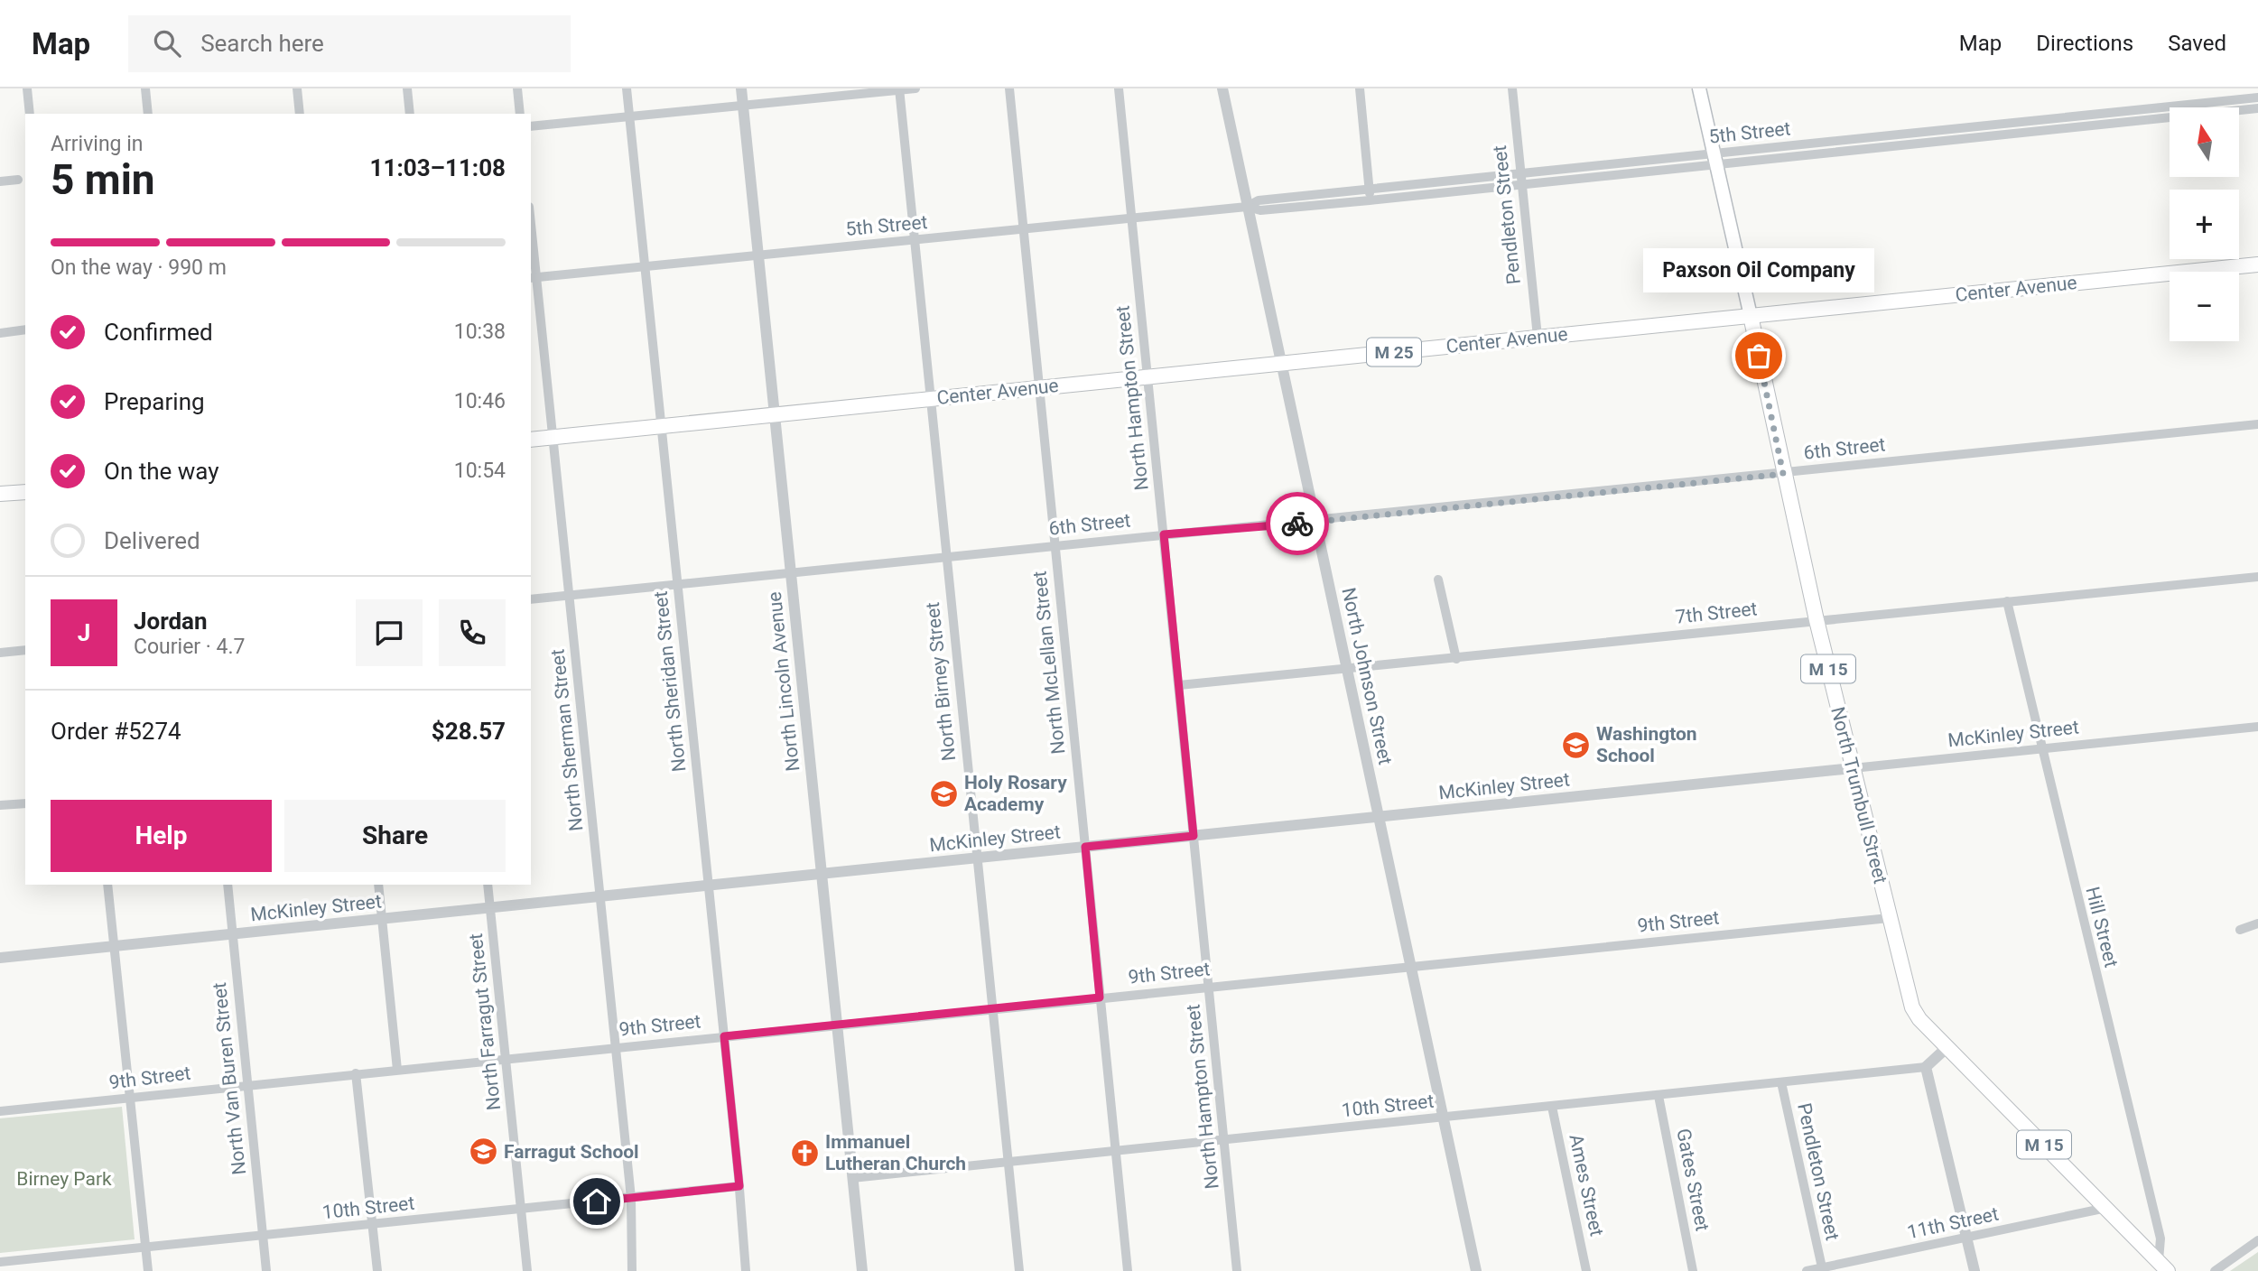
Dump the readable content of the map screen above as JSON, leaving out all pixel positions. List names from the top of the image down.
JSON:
{
  "streets": {
    "main road": [
      "Center Avenue",
      "M 25",
      "M 15",
      "North Trumbull Street"
    ],
    "street": [
      "5th Street",
      "Pendleton Street",
      "North Hampton Street",
      "6th Street",
      "7th Street",
      "North McLellan Street",
      "North Johnson Street",
      "North Sheridan Street",
      "North Lincoln Avenue",
      "North Birney Street",
      "McKinley Street",
      "North Sherman Street",
      "9th Street",
      "Hill Street",
      "North Farragut Street",
      "North Van Buren Street",
      "10th Street",
      "Gates Street",
      "Ames Street",
      "11th Street"
    ]
  },
  "crossings": [
    ["5th Street", "Pendleton Street"],
    ["5th Street", "North Hampton Street"],
    ["5th Street", "North McLellan Street"],
    ["5th Street", "North Johnson Street"],
    ["5th Street", "North Sheridan Street"],
    ["5th Street", "North Lincoln Avenue"],
    ["5th Street", "North Birney Street"],
    ["5th Street", "North Sherman Street"],
    ["5th Street", "North Trumbull Street"],
    ["Pendleton Street", "Center Avenue"],
    ["Pendleton Street", "10th Street"],
    ["Pendleton Street", "11th Street"],
    ["Center Avenue", "North Hampton Street"],
    ["Center Avenue", "North McLellan Street"],
    ["Center Avenue", "North Johnson Street"],
    ["Center Avenue", "North Sheridan Street"],
    ["Center Avenue", "North Lincoln Avenue"],
    ["Center Avenue", "North Birney Street"],
    ["Center Avenue", "North Sherman Street"],
    ["Center Avenue", "North Trumbull Street"],
    ["North Hampton Street", "6th Street"],
    ["North Hampton Street", "7th Street"],
    ["North Hampton Street", "McKinley Street"],
    ["North Hampton Street", "9th Street"],
    ["North Hampton Street", "10th Street"],
    ["6th Street", "North McLellan Street"],
    ["6th Street", "North Johnson Street"],
    ["6th Street", "North Sheridan Street"],
    ["6th Street", "North Lincoln Avenue"],
    ["6th Street", "North Birney Street"],
    ["6th Street", "North Sherman Street"],
    ["6th Street", "North Trumbull Street"],
    ["7th Street", "North Johnson Street"],
    ["7th Street", "North Trumbull Street"],
    ["7th Street", "Hill Street"],
    ["North McLellan Street", "McKinley Street"],
    ["North McLellan Street", "9th Street"],
    ["North McLellan Street", "10th Street"],
    ["M 15", "North Trumbull Street"],
    ["M 15", "Hill Street"],
    ["M 15", "11th Street"],
    ["North Johnson Street", "McKinley Street"],
    ["North Johnson Street", "9th Street"],
    ["North Johnson Street", "10th Street"],
    ["North Sheridan Street", "McKinley Street"],
    ["North Sheridan Street", "9th Street"],
    ["North Sheridan Street", "10th Street"],
    ["North Lincoln Avenue", "McKinley Street"],
    ["North Lincoln Avenue", "9th Street"],
    ["North Lincoln Avenue", "10th Street"],
    ["North Birney Street", "McKinley Street"],
    ["North Birney Street", "9th Street"],
    ["North Birney Street", "10th Street"],
    ["McKinley Street", "North Sherman Street"],
    ["McKinley Street", "North Trumbull Street"],
    ["McKinley Street", "Hill Street"],
    ["McKinley Street", "North Farragut Street"],
    ["McKinley Street", "North Van Buren Street"],
    ["North Sherman Street", "9th Street"],
    ["North Sherman Street", "10th Street"],
    ["North Trumbull Street", "9th Street"],
    ["9th Street", "North Farragut Street"],
    ["9th Street", "North Van Buren Street"],
    ["North Farragut Street", "10th Street"],
    ["North Van Buren Street", "10th Street"],
    ["10th Street", "Gates Street"],
    ["10th Street", "Ames Street"]
  ],
  "parks": ["Birney Park"],
  "places": {
    "other": ["Paxson Oil Company"],
    "school or university": ["Washington School", "Holy Rosary Academy", "Farragut School"],
    "church": ["Immanuel Lutheran Church"]
  },
  "north": "top",
  "page": {
    "header": "Map",
    "search": "Search here",
    "nav": ["Map", "Directions", "Saved"],
    "map_buttons": ["+", "−"],
    "heading": ["5 min", "Arriving in", "11:03–11:08"],
    "panel": [
      "Jordan",
      "Courier · 4.7",
      "Order #5274",
      "$28.57"
    ],
    "bar": "On the way · 990 m",
    "bubble": "Paxson Oil Company",
    "list": [
      ["Confirmed", "10:38"],
      ["Preparing", "10:46"],
      ["On the way", "10:54"],
      "Delivered"
    ],
    "round": "J",
    "buttons": ["Help", "Share"]
  }
}
